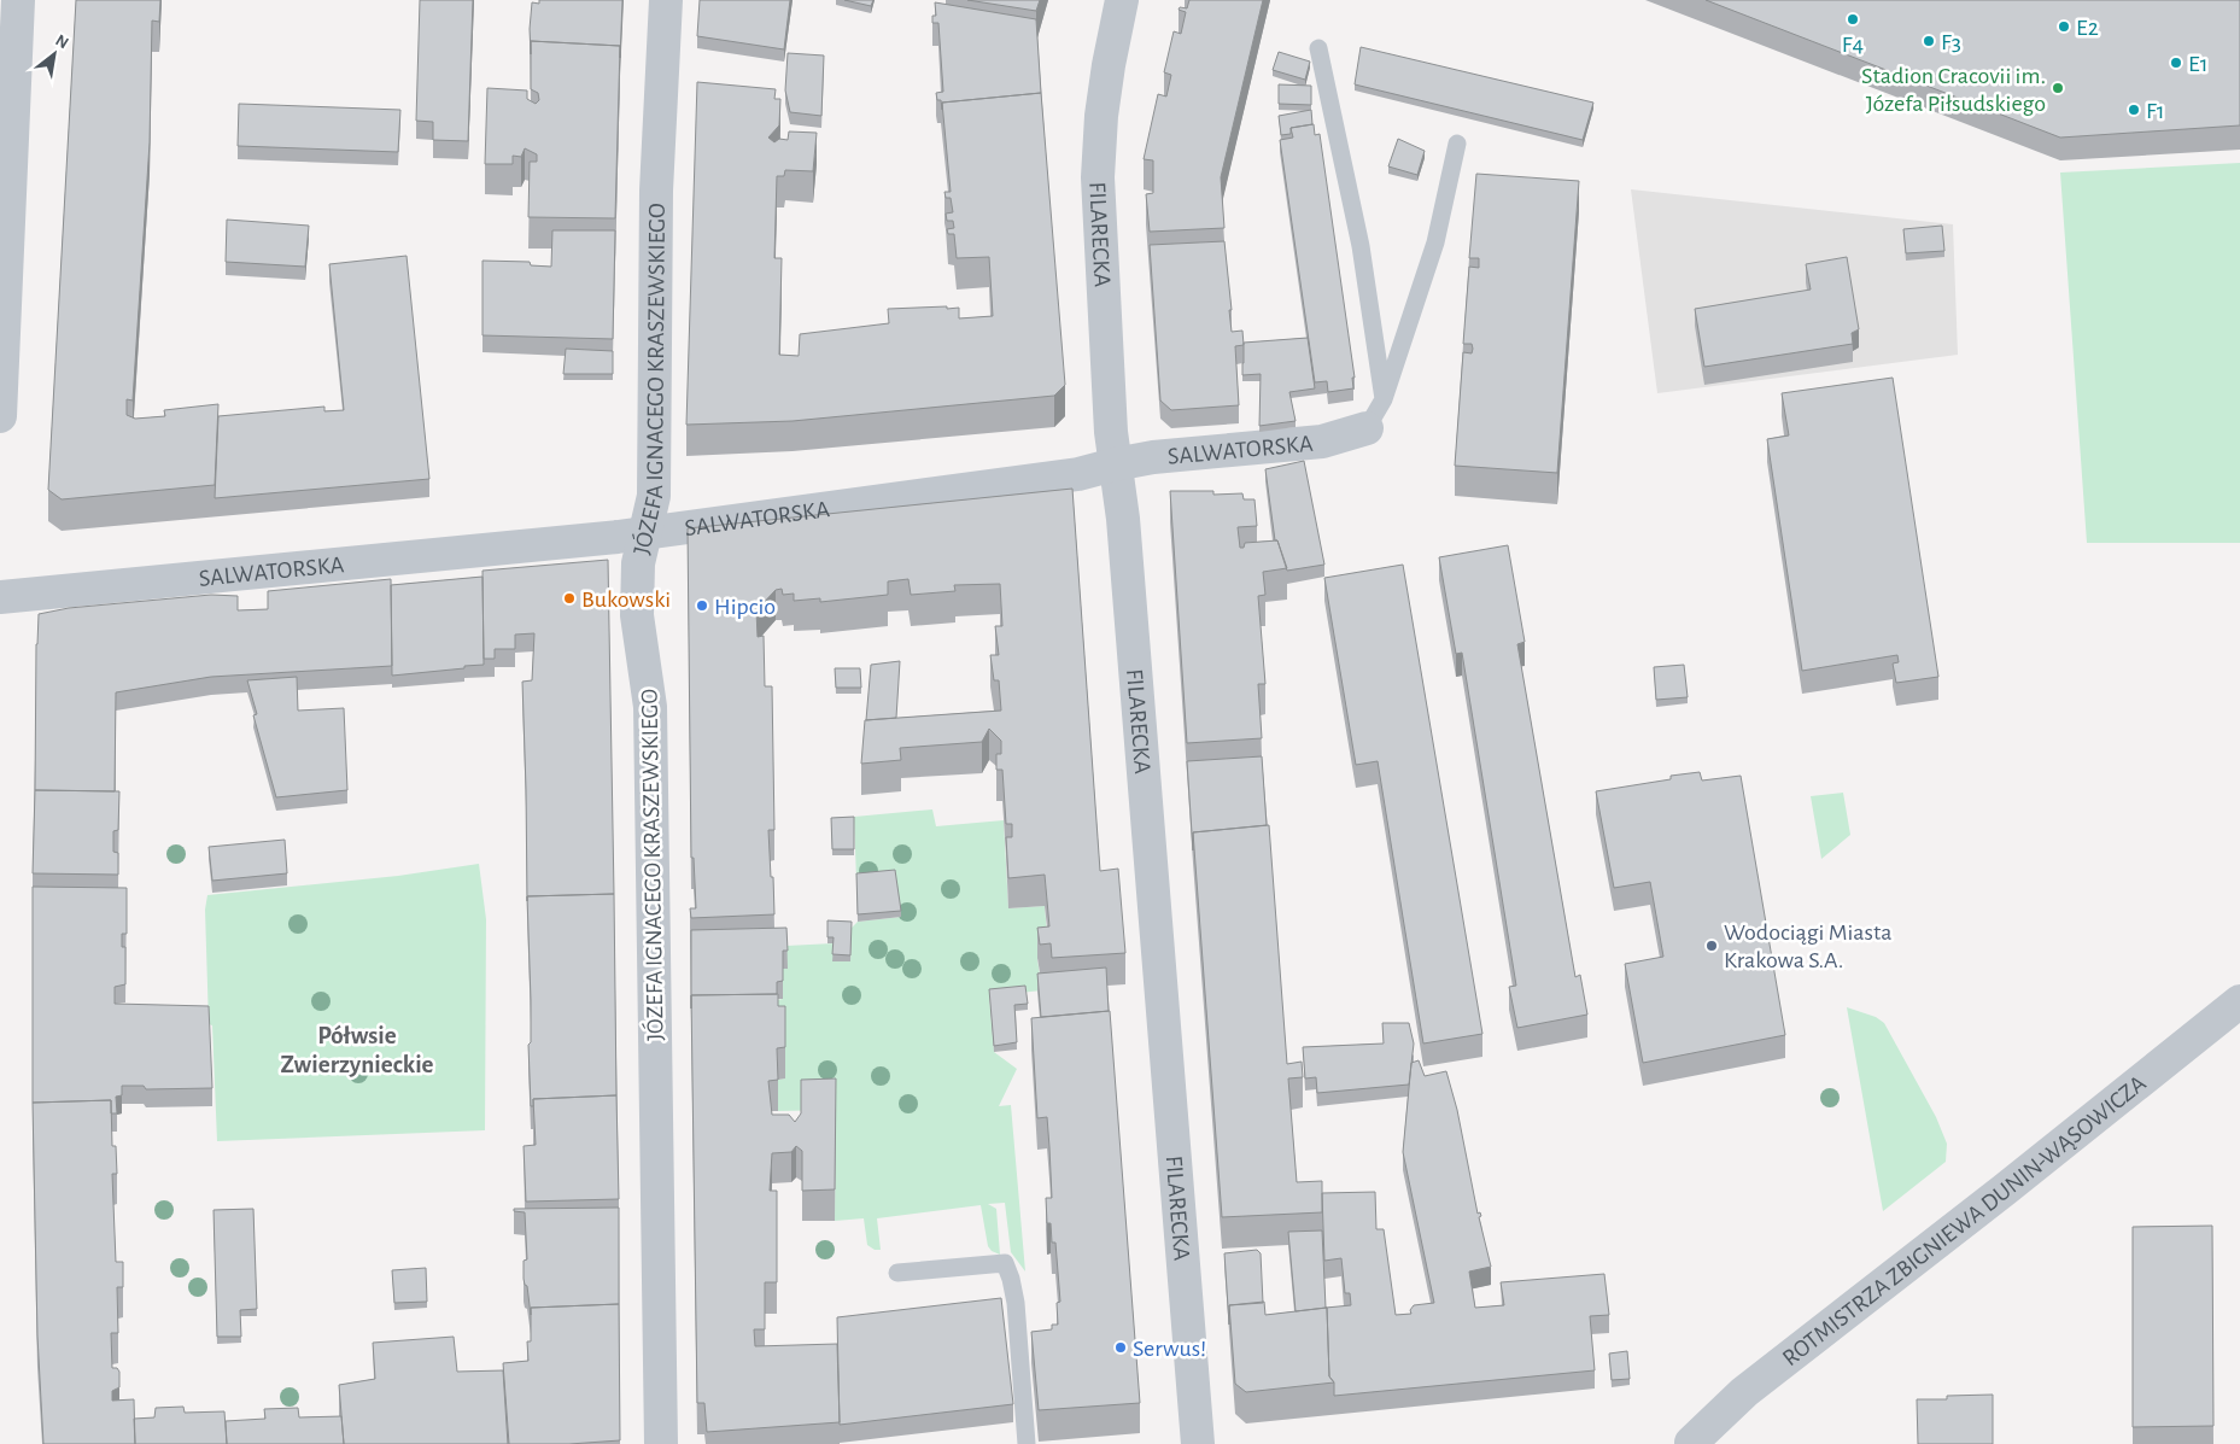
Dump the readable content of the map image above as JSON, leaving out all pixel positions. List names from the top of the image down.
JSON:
{
  "streets": {
    "street": [
      "FILARECKA",
      "JÓZEFA IGNACEGO KRASZEWSKIEGO",
      "SALWATORSKA",
      "ROTMISTRZA ZBIGNIEWA DUNIN-WĄSOWICZA"
    ]
  },
  "crossings": [
    ["FILARECKA", "SALWATORSKA"],
    ["JÓZEFA IGNACEGO KRASZEWSKIEGO", "SALWATORSKA"]
  ],
  "districts": ["Półwsie Zwierzynieckie"],
  "places": [
    "F4",
    "E2",
    "F3",
    "E1",
    "Stadion Cracovii im. Józefa Piłsudskiego",
    "F1",
    "Bukowski",
    "Hipcio",
    "Wodociągi Miasta Krakowa S.A.",
    "Serwus!"
  ],
  "north": "top right"
}
